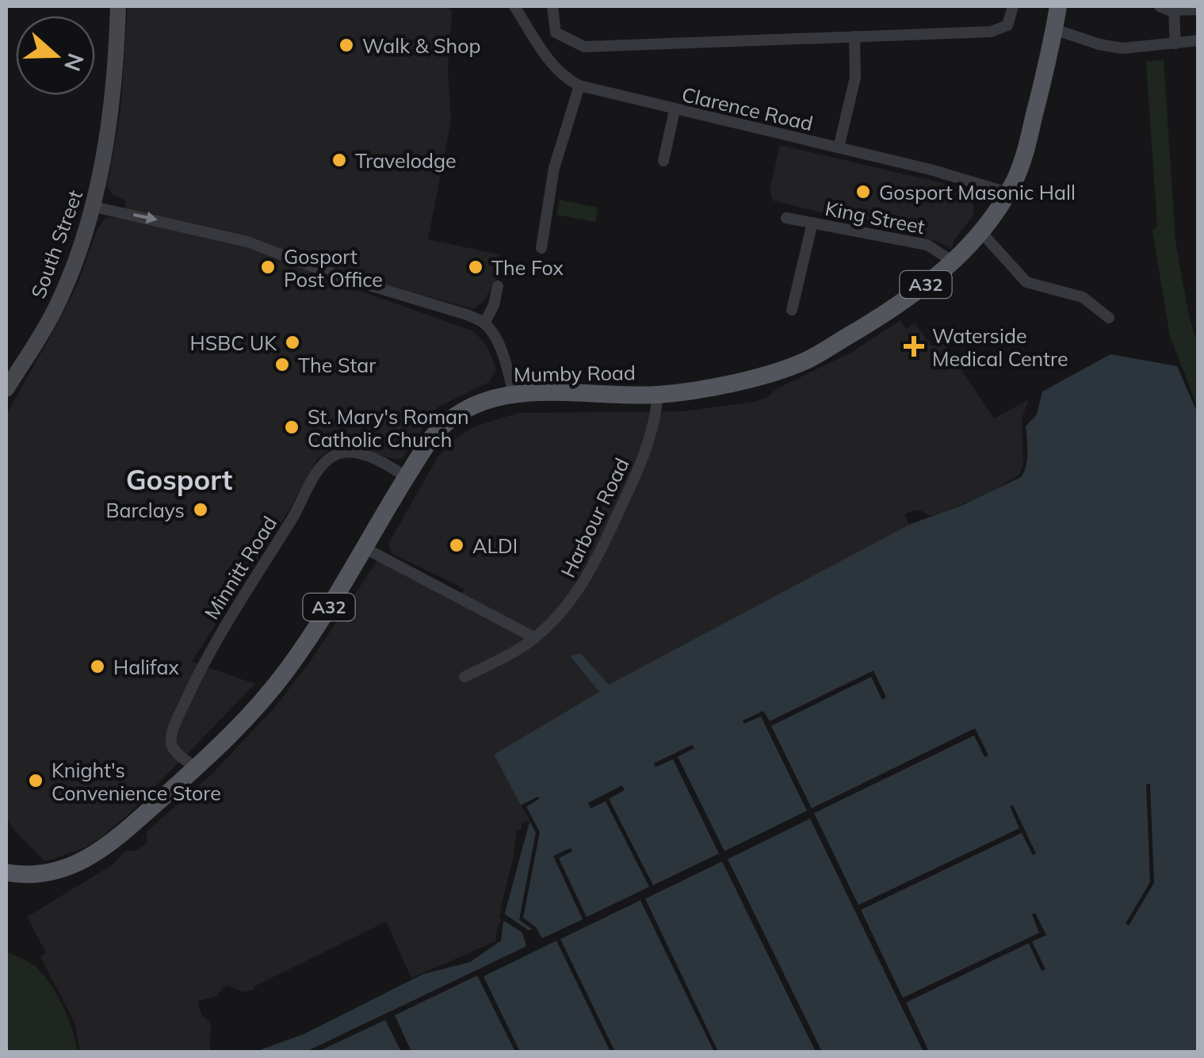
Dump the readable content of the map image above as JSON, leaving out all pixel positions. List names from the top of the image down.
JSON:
{
  "streets": {
    "main road": ["South Street", "A32", "Mumby Road"],
    "street": [
      "Clarence Road",
      "King Street",
      "Harbour Road",
      "Minnitt Road"
    ]
  },
  "crossings": [
    ["Clarence Road", "Mumby Road"],
    ["King Street", "Mumby Road"],
    ["Mumby Road", "Harbour Road"],
    ["Mumby Road", "Minnitt Road"]
  ],
  "districts": ["Gosport"],
  "places": {
    "other": [
      "Walk & Shop",
      "Travelodge",
      "Gosport Masonic Hall",
      "Gosport Post Office",
      "The Fox",
      "HSBC UK",
      "The Star",
      "St. Mary's Roman Catholic Church",
      "Barclays",
      "ALDI",
      "Halifax",
      "Knight's Convenience Store"
    ],
    "health": ["Waterside Medical Centre"]
  },
  "north": "right"
}
